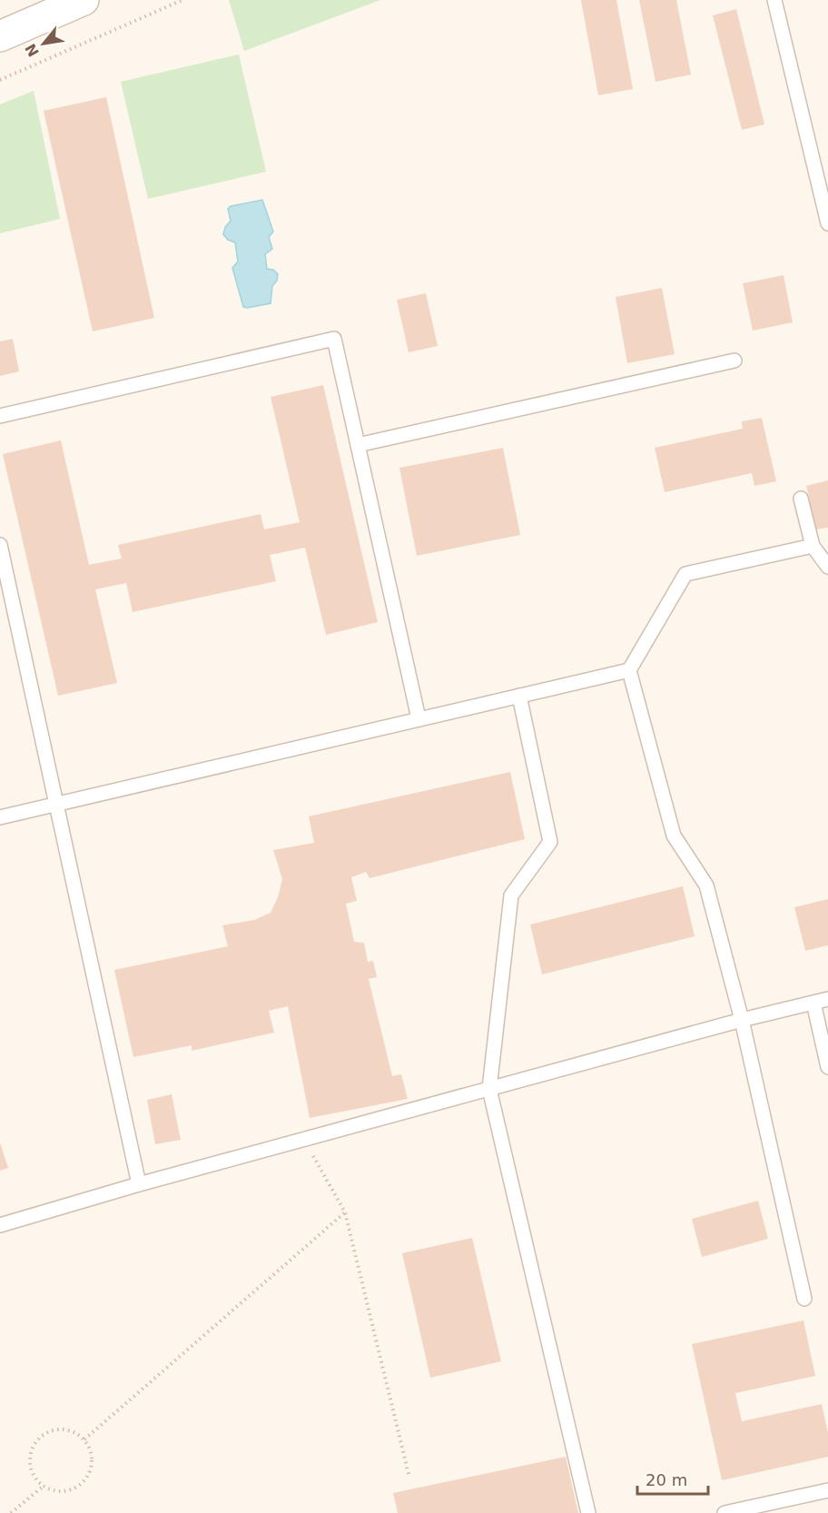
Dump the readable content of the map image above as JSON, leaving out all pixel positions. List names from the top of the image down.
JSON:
{
  "scale_bar": "20 m",
  "north": "bottom left"
}
